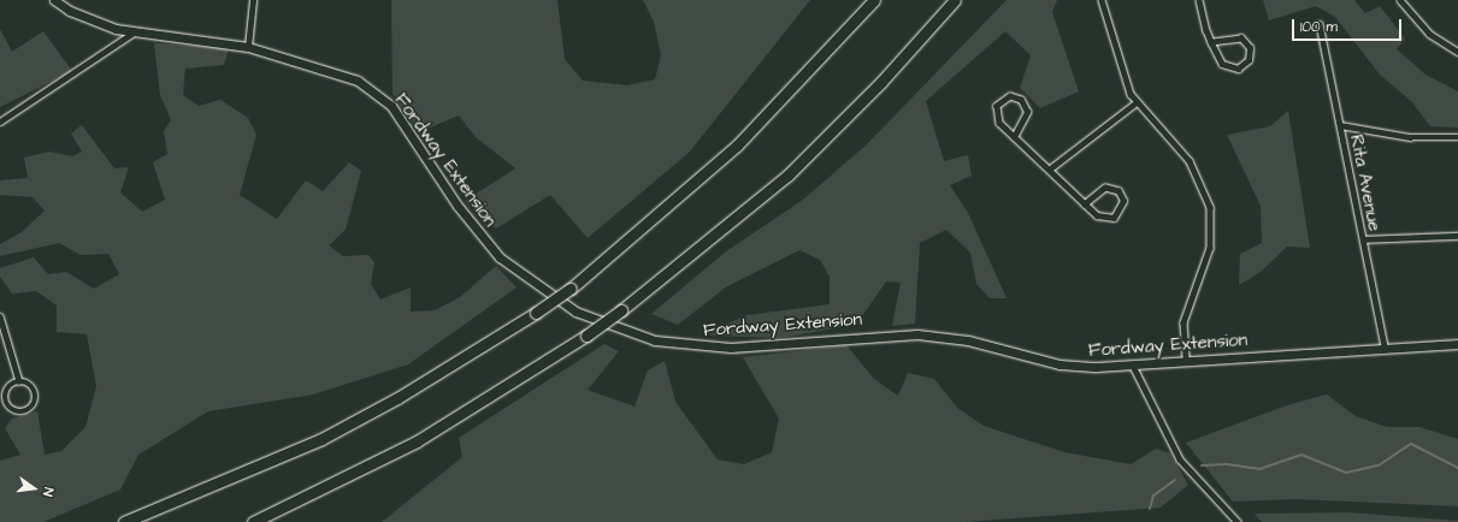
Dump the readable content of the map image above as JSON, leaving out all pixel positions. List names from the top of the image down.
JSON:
{
  "streets": {
    "street": ["Fordway Extension", "Rita Avenue"]
  },
  "crossings": [
    ["Fordway Extension", "Rita Avenue"]
  ],
  "scale_bar": "100 m",
  "north": "right"
}
